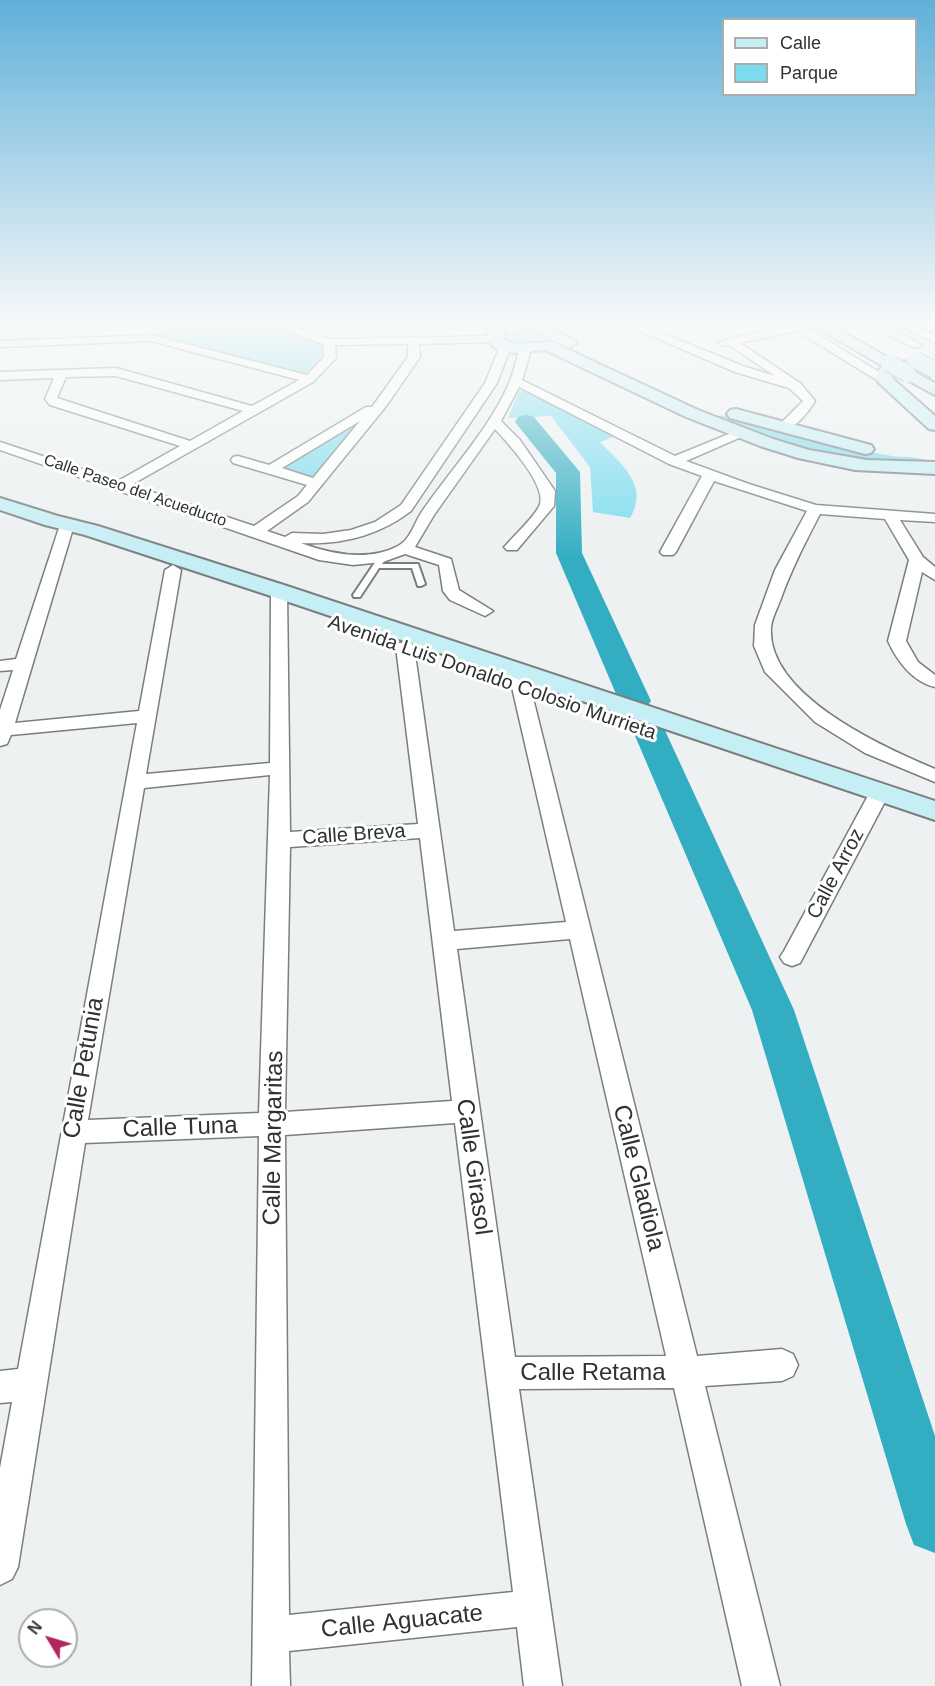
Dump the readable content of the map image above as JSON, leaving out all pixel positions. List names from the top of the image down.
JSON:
{
  "streets": {
    "street": [
      "Calle Paseo del Acueducto",
      "Avenida Luis Donaldo Colosio Murrieta",
      "Calle Breva",
      "Calle Arroz",
      "Calle Petunia",
      "Calle Tuna",
      "Calle Margaritas",
      "Calle Girasol",
      "Calle Gladiola",
      "Calle Retama",
      "Calle Aguacate"
    ]
  },
  "crossings": [
    ["Avenida Luis Donaldo Colosio Murrieta", "Calle Arroz"],
    ["Avenida Luis Donaldo Colosio Murrieta", "Calle Petunia"],
    ["Avenida Luis Donaldo Colosio Murrieta", "Calle Margaritas"],
    ["Avenida Luis Donaldo Colosio Murrieta", "Calle Girasol"],
    ["Avenida Luis Donaldo Colosio Murrieta", "Calle Gladiola"],
    ["Calle Breva", "Calle Margaritas"],
    ["Calle Breva", "Calle Girasol"],
    ["Calle Petunia", "Calle Tuna"],
    ["Calle Tuna", "Calle Margaritas"],
    ["Calle Tuna", "Calle Girasol"],
    ["Calle Margaritas", "Calle Aguacate"],
    ["Calle Girasol", "Calle Retama"],
    ["Calle Girasol", "Calle Aguacate"],
    ["Calle Gladiola", "Calle Retama"]
  ],
  "legend": ["Calle", "Parque"],
  "north": "top left"
}
